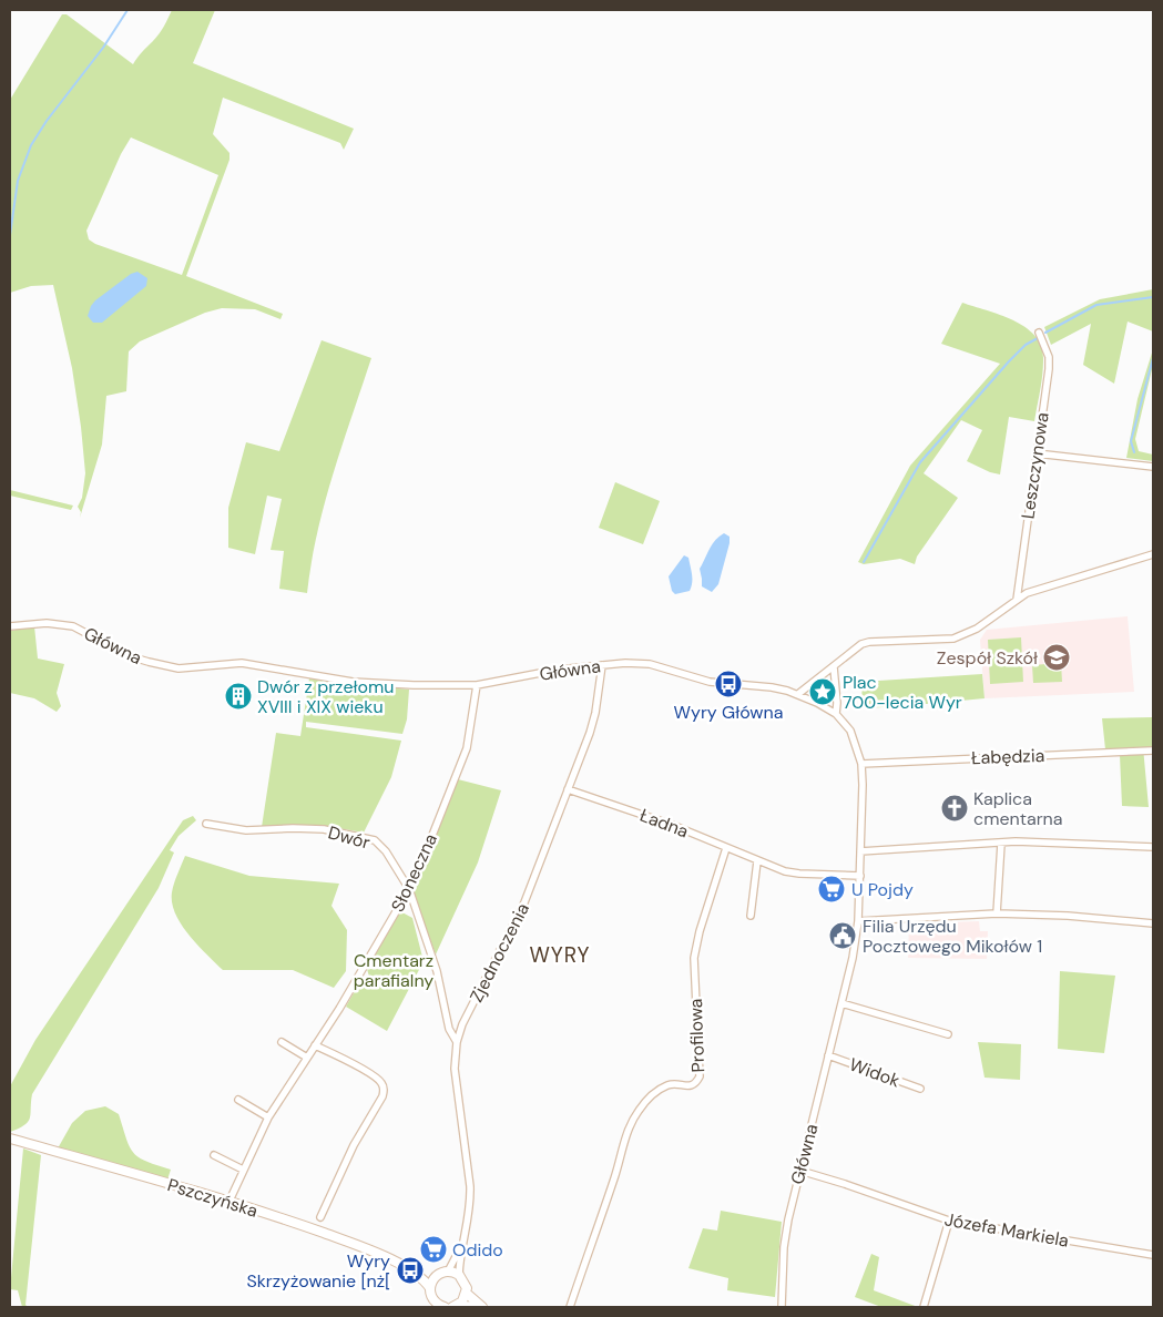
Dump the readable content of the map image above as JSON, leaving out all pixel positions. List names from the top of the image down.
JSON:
{
  "streets": {
    "main road": ["Pszczyńska"],
    "street": [
      "Leszczynowa",
      "Główna",
      "Łabędzia",
      "Ładna",
      "Dwór",
      "Słoneczna",
      "Zjednoczenia",
      "Profilowa",
      "Widok",
      "Józefa Markiela"
    ]
  },
  "crossings": [
    ["Główna", "Łabędzia"],
    ["Główna", "Ładna"],
    ["Główna", "Słoneczna"],
    ["Główna", "Zjednoczenia"],
    ["Główna", "Widok"],
    ["Główna", "Józefa Markiela"],
    ["Ładna", "Zjednoczenia"],
    ["Ładna", "Profilowa"],
    ["Dwór", "Słoneczna"],
    ["Dwór", "Zjednoczenia"],
    ["Słoneczna", "Pszczyńska"]
  ],
  "districts": ["WYRY"],
  "parks": ["Cmentarz parafialny"],
  "places": {
    "school or university": ["Zespół Szkół"],
    "bus stop": ["Wyry Główna", "Wyry Skrzyżowanie [nż["],
    "place": ["Plac 700-lecia Wyr"],
    "building": ["Dwór z przełomu XVIII i XIX wieku"],
    "church": ["Kaplica cmentarna"],
    "supermarket": ["U Pojdy", "Odido"],
    "public building": ["Filia Urzędu Pocztowego Mikołów 1"]
  }
}
